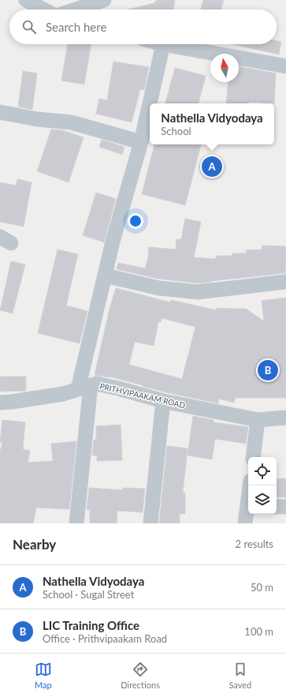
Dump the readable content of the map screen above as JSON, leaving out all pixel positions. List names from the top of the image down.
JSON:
{
  "streets": {
    "street": ["PRITHVIPAAKAM ROAD"]
  },
  "north": "top",
  "page": {
    "search": "Search here",
    "popup": ["Nathella Vidyodaya", "School"],
    "pins": ["A", "B"],
    "heading": ["Nearby", "2 results"],
    "list": [
      {
        "mark": "A",
        "name": "Nathella Vidyodaya",
        "note": "School · Sugal Street",
        "value": "50 m"
      },
      {
        "mark": "B",
        "name": "LIC Training Office",
        "note": "Office · Prithvipaakam Road",
        "value": "100 m"
      }
    ],
    "nav": ["Map", "Directions", "Saved"]
  }
}
